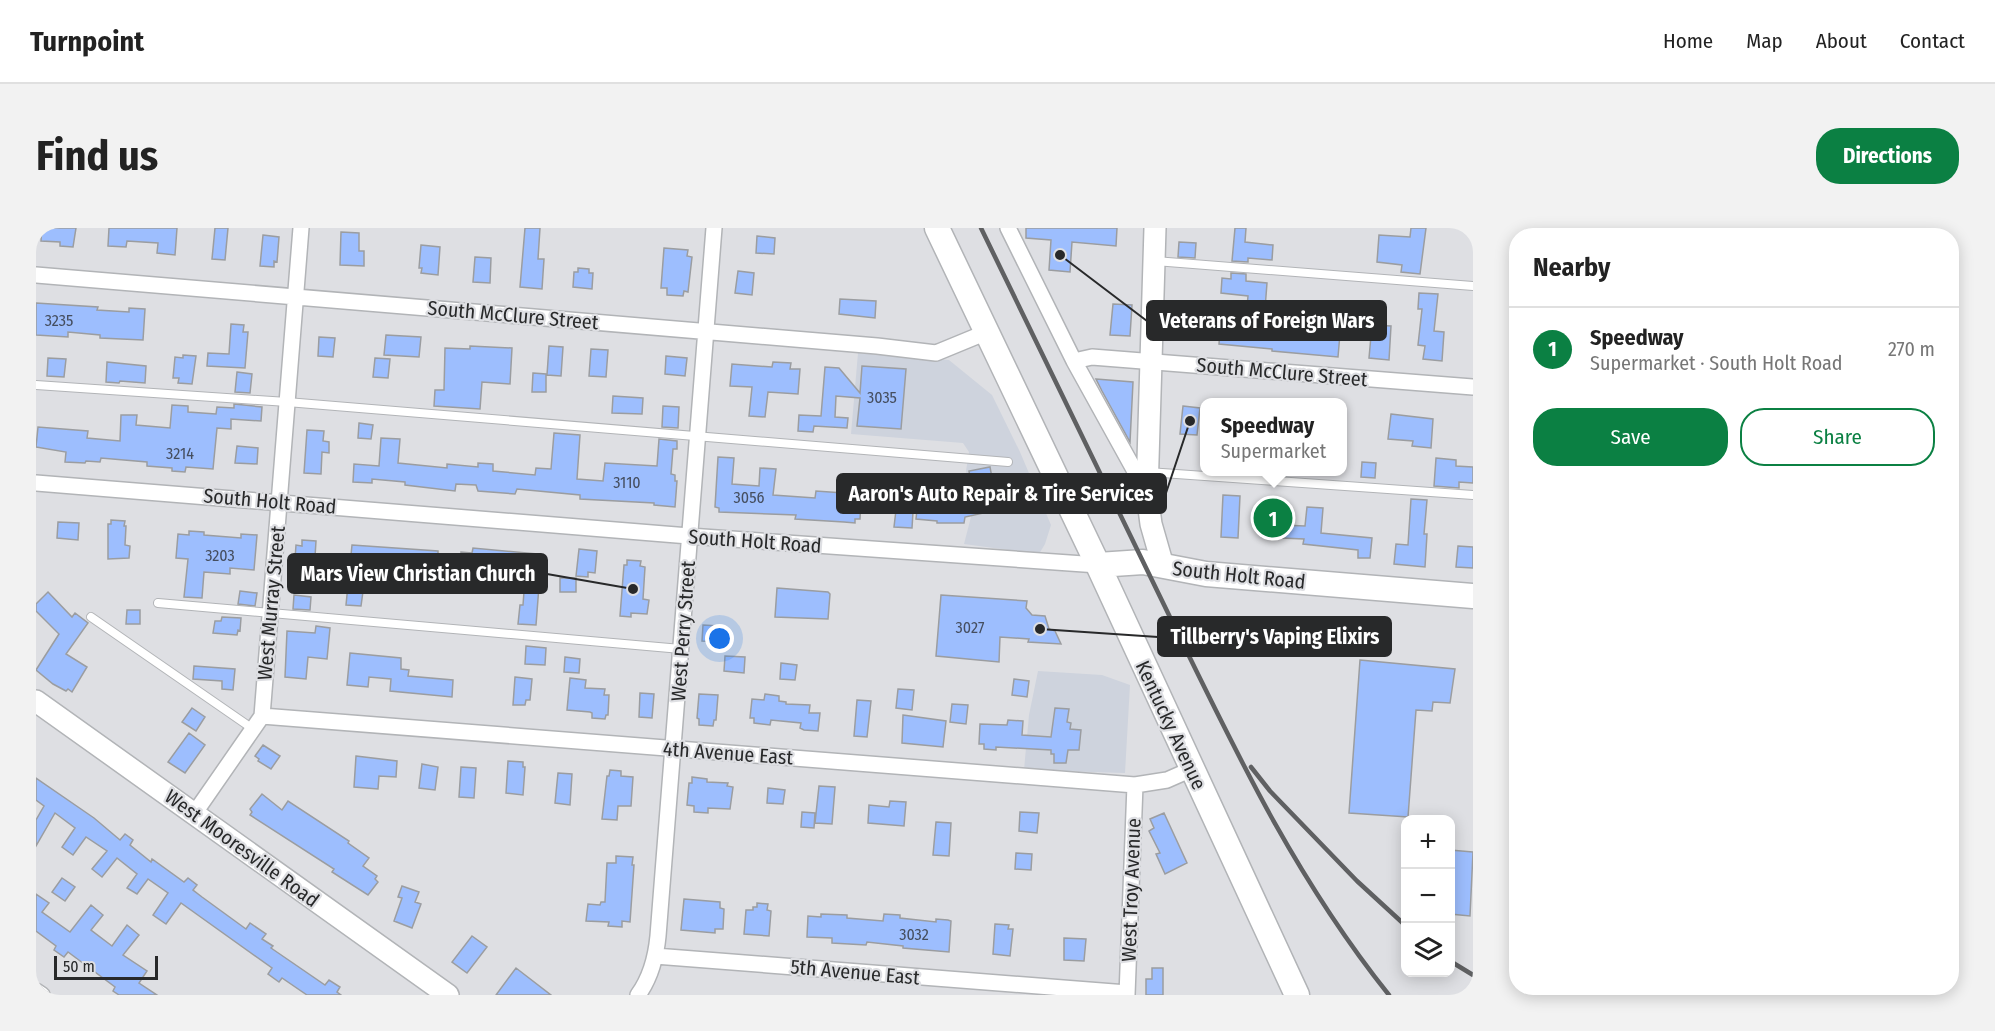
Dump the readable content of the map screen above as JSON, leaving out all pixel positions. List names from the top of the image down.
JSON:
{
  "streets": {
    "main road": ["South Holt Road", "Kentucky Avenue", "West Mooresville Road"],
    "street": [
      "South McClure Street",
      "West Murray Street",
      "West Perry Street",
      "4th Avenue East",
      "West Troy Avenue",
      "5th Avenue East"
    ]
  },
  "crossings": [
    ["South McClure Street", "West Murray Street"],
    ["South McClure Street", "West Perry Street"],
    ["South McClure Street", "Kentucky Avenue"],
    ["South Holt Road", "West Murray Street"],
    ["South Holt Road", "West Perry Street"],
    ["South Holt Road", "Kentucky Avenue"],
    ["West Murray Street", "4th Avenue East"],
    ["West Perry Street", "4th Avenue East"],
    ["West Perry Street", "5th Avenue East"],
    ["Kentucky Avenue", "4th Avenue East"],
    ["4th Avenue East", "West Troy Avenue"],
    ["West Troy Avenue", "5th Avenue East"]
  ],
  "places": [
    "Veterans of Foreign Wars",
    "Aaron's Auto Repair & Tire Services",
    "Mars View Christian Church",
    "Tillberry's Vaping Elixirs"
  ],
  "house_numbers": [
    "3235",
    "3035",
    "3214",
    "3110",
    "3056",
    "3203",
    "3027",
    "3032"
  ],
  "scale_bar": "50 m",
  "page": {
    "header": "Turnpoint",
    "nav": [
      "Home",
      "Map",
      "About",
      "Contact"
    ],
    "buttons": [
      "Directions",
      ["Save", "Share"]
    ],
    "title": "Find us",
    "heading": "Nearby",
    "list": [
      {
        "mark": "1",
        "name": "Speedway",
        "note": "Supermarket · South Holt Road",
        "value": "270 m"
      }
    ],
    "popup": ["Speedway", "Supermarket"],
    "pins": "1",
    "map_buttons": ["+", "−"],
    "scale": "50 m"
  }
}
